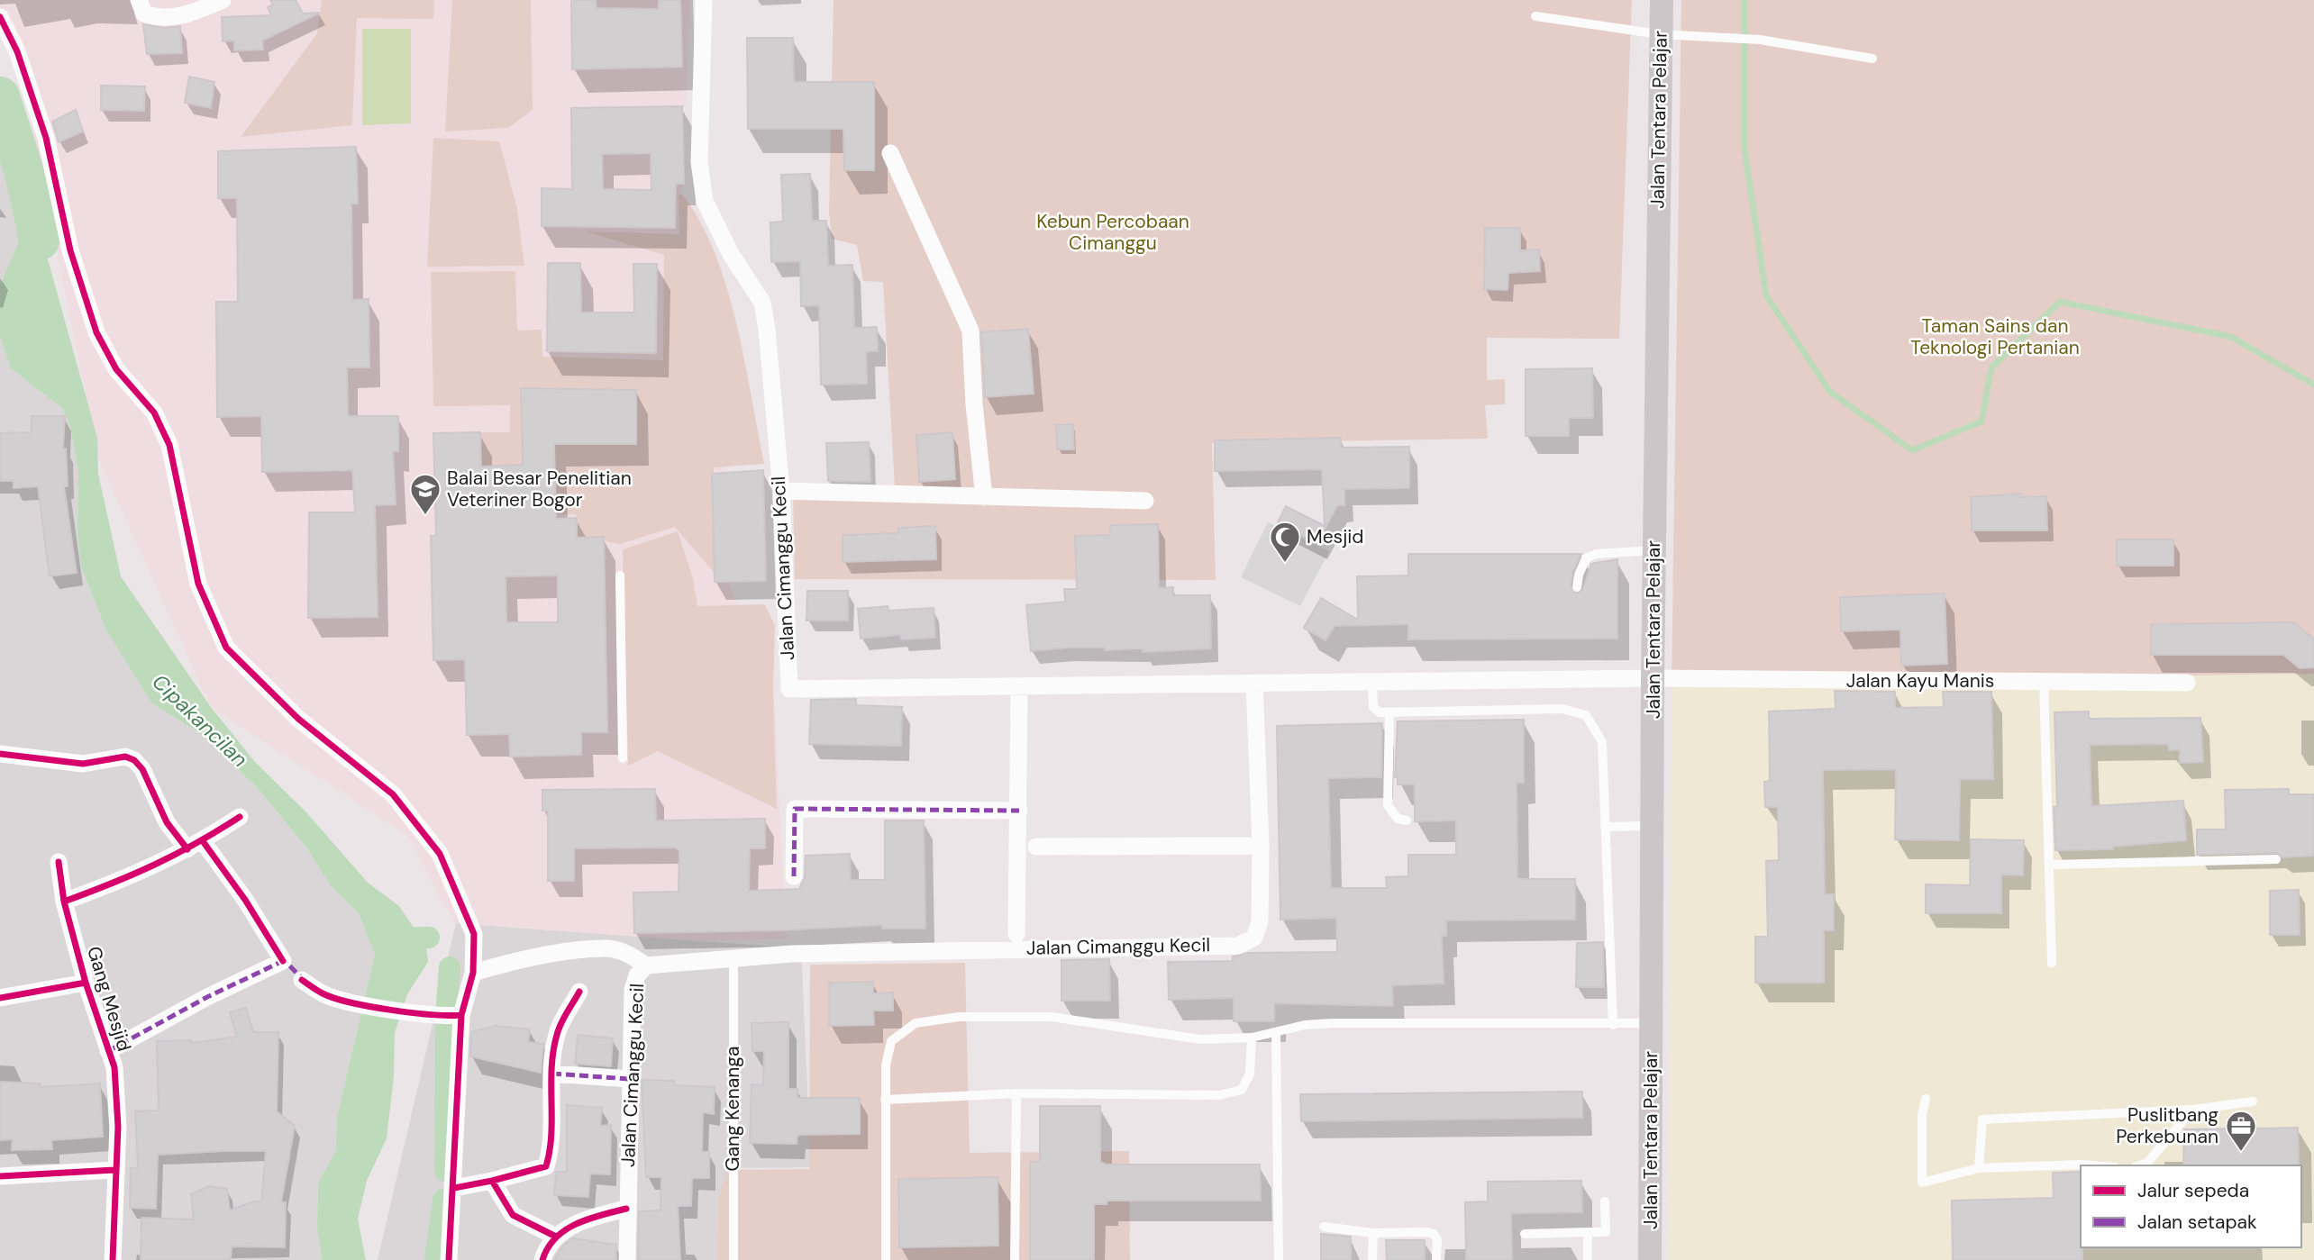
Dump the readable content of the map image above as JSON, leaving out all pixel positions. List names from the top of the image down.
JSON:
{
  "streets": {
    "main road": ["Jalan Tentara Pelajar"],
    "street": ["Jalan Cimanggu Kecil", "Jalan Kayu Manis", "Gang Mesjid"],
    "lane": ["Gang Kenanga"]
  },
  "crossings": [
    ["Jalan Tentara Pelajar", "Jalan Cimanggu Kecil"],
    ["Jalan Tentara Pelajar", "Jalan Kayu Manis"],
    ["Jalan Cimanggu Kecil", "Jalan Kayu Manis"],
    ["Jalan Cimanggu Kecil", "Gang Kenanga"]
  ],
  "water": ["Cipakancilan"],
  "parks": ["Kebun Percobaan Cimanggu", "Taman Sains dan Teknologi Pertanian"],
  "places": {
    "school or university": ["Balai Besar Penelitian Veteriner Bogor"],
    "mosque": ["Mesjid"],
    "office": ["Puslitbang Perkebunan"]
  },
  "legend": ["Jalur sepeda", "Jalan setapak"]
}
